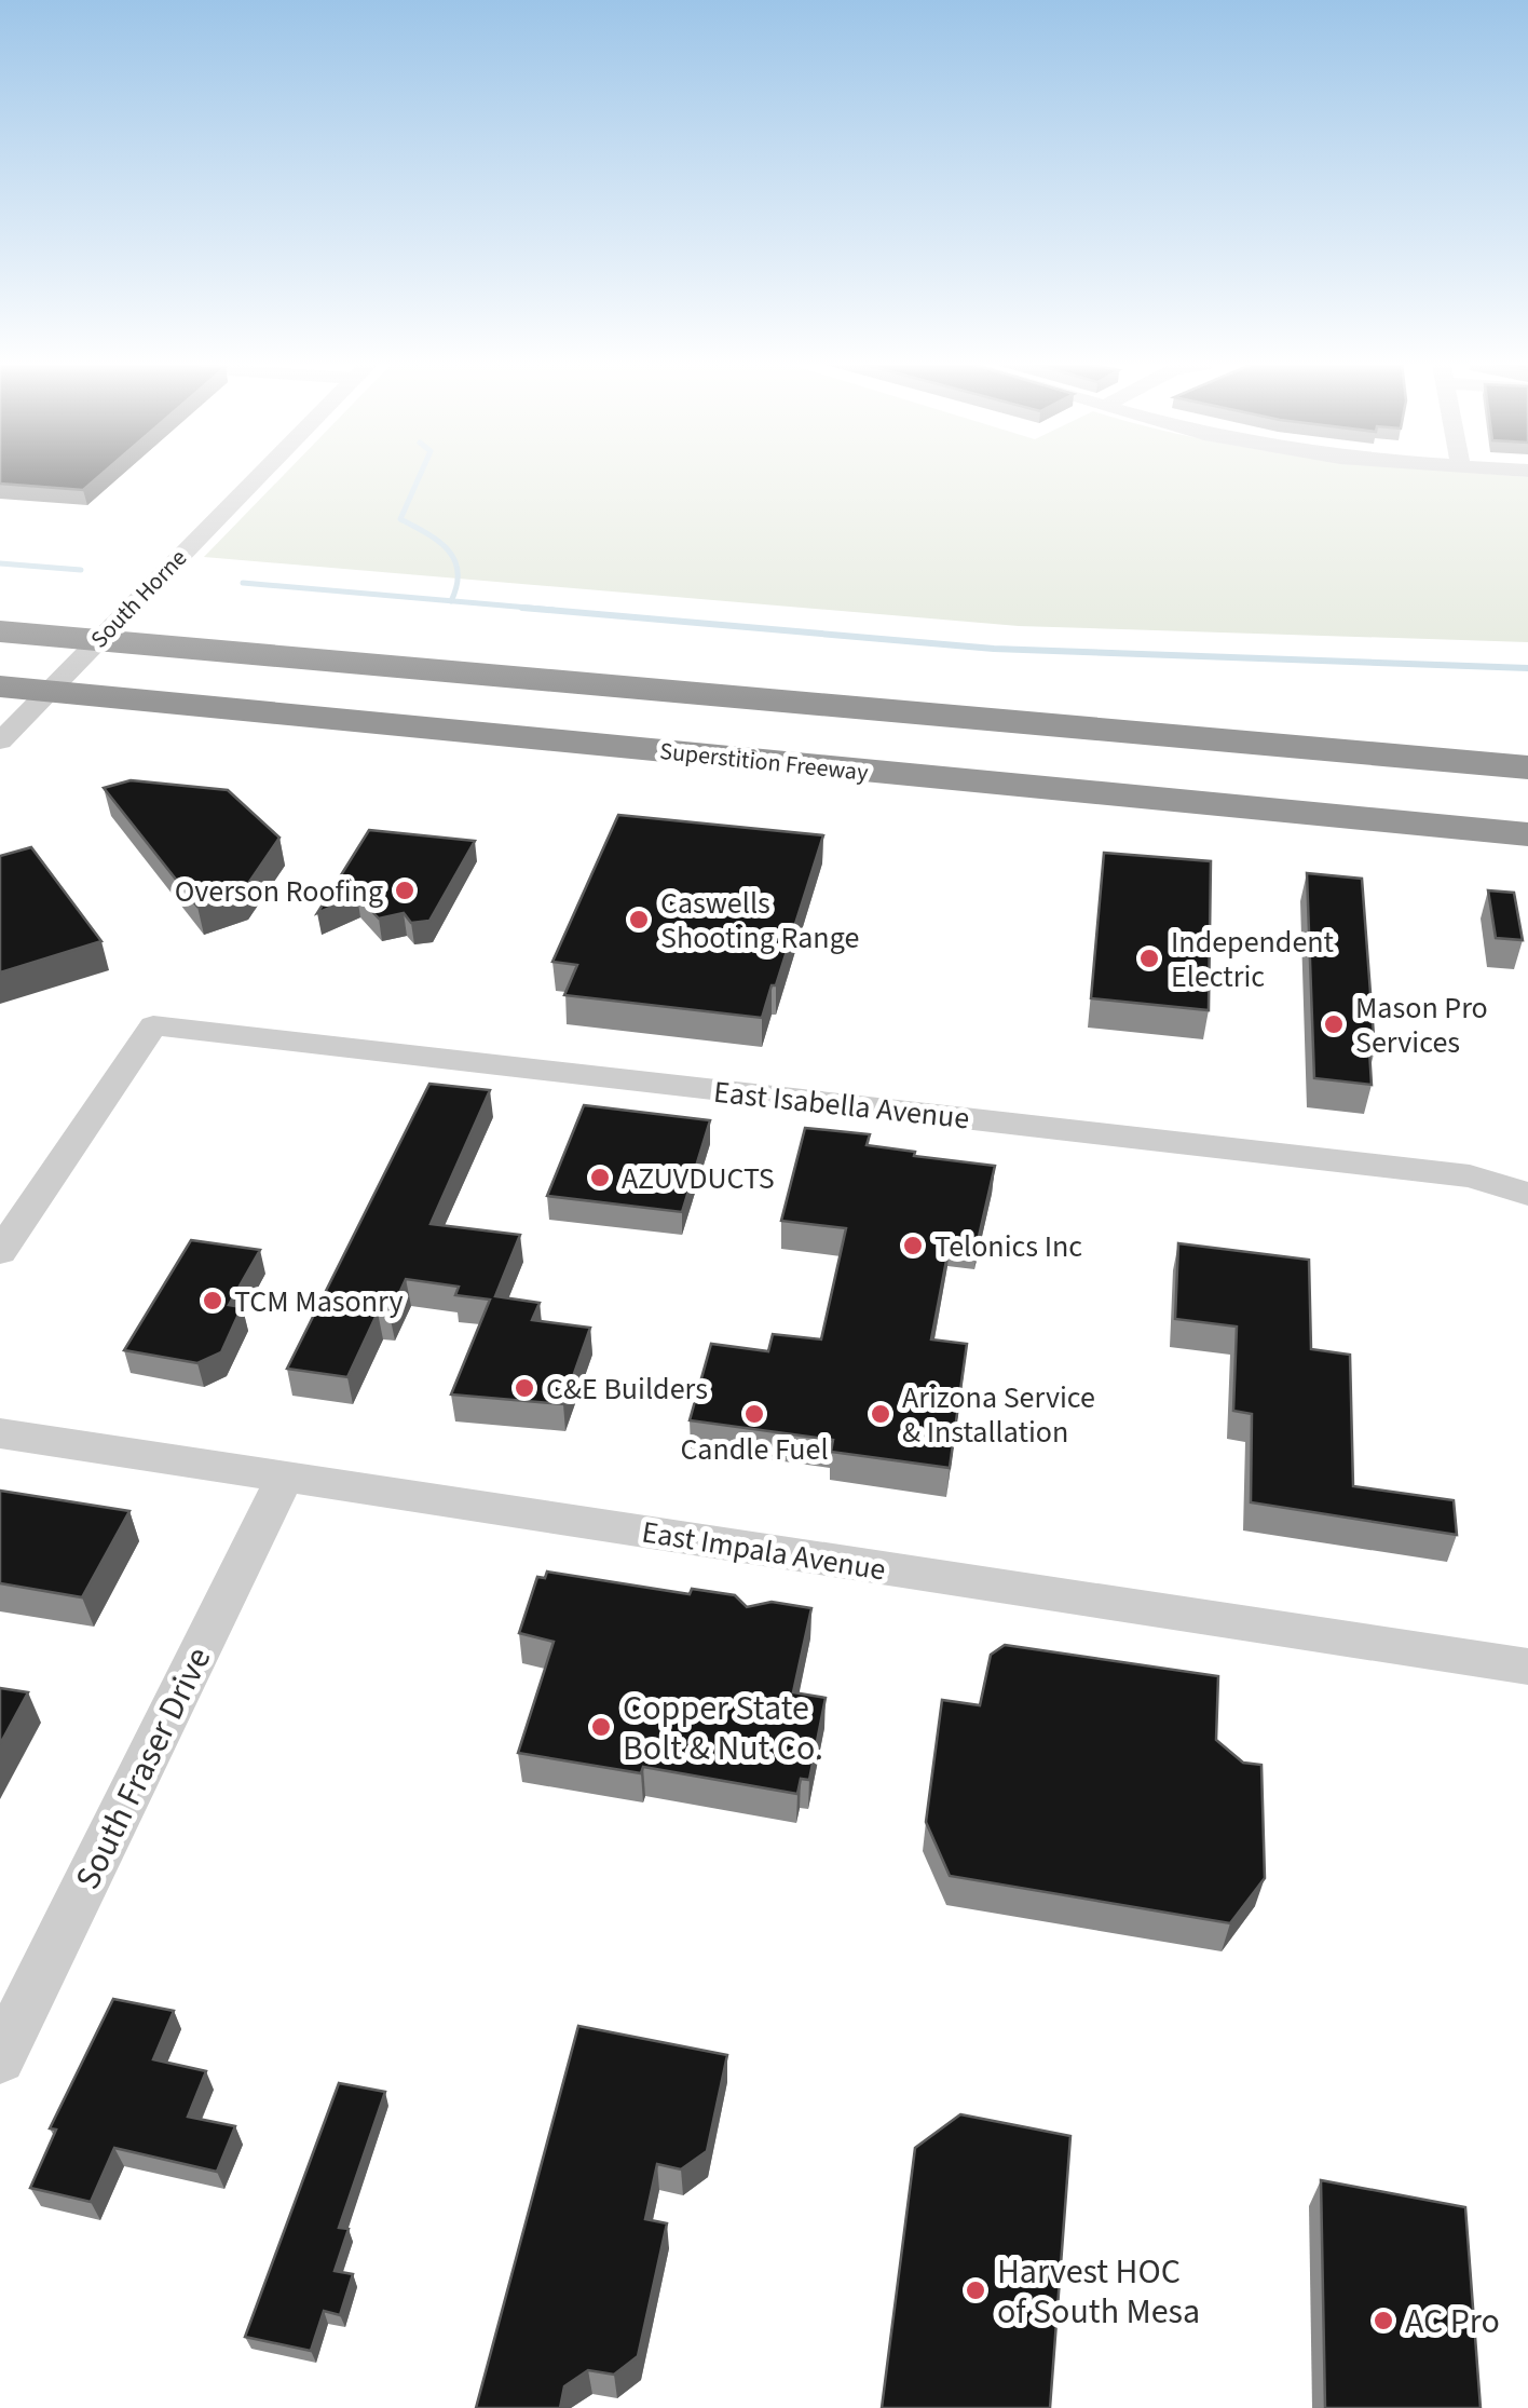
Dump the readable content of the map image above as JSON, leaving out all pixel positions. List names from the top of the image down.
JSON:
{
  "streets": {
    "highway": ["Superstition Freeway"],
    "street": [
      "South Horne",
      "East Isabella Avenue",
      "East Impala Avenue",
      "South Fraser Drive"
    ]
  },
  "crossings": [
    ["East Impala Avenue", "South Fraser Drive"]
  ],
  "places": [
    "Overson Roofing",
    "Caswells Shooting Range",
    "Independent Electric",
    "Mason Pro Services",
    "AZUVDUCTS",
    "Telonics Inc",
    "TCM Masonry",
    "C&E Builders",
    "Candle Fuel",
    "Arizona Service & Installation",
    "Copper State Bolt & Nut Co.",
    "Harvest HOC of South Mesa",
    "AC Pro"
  ]
}
